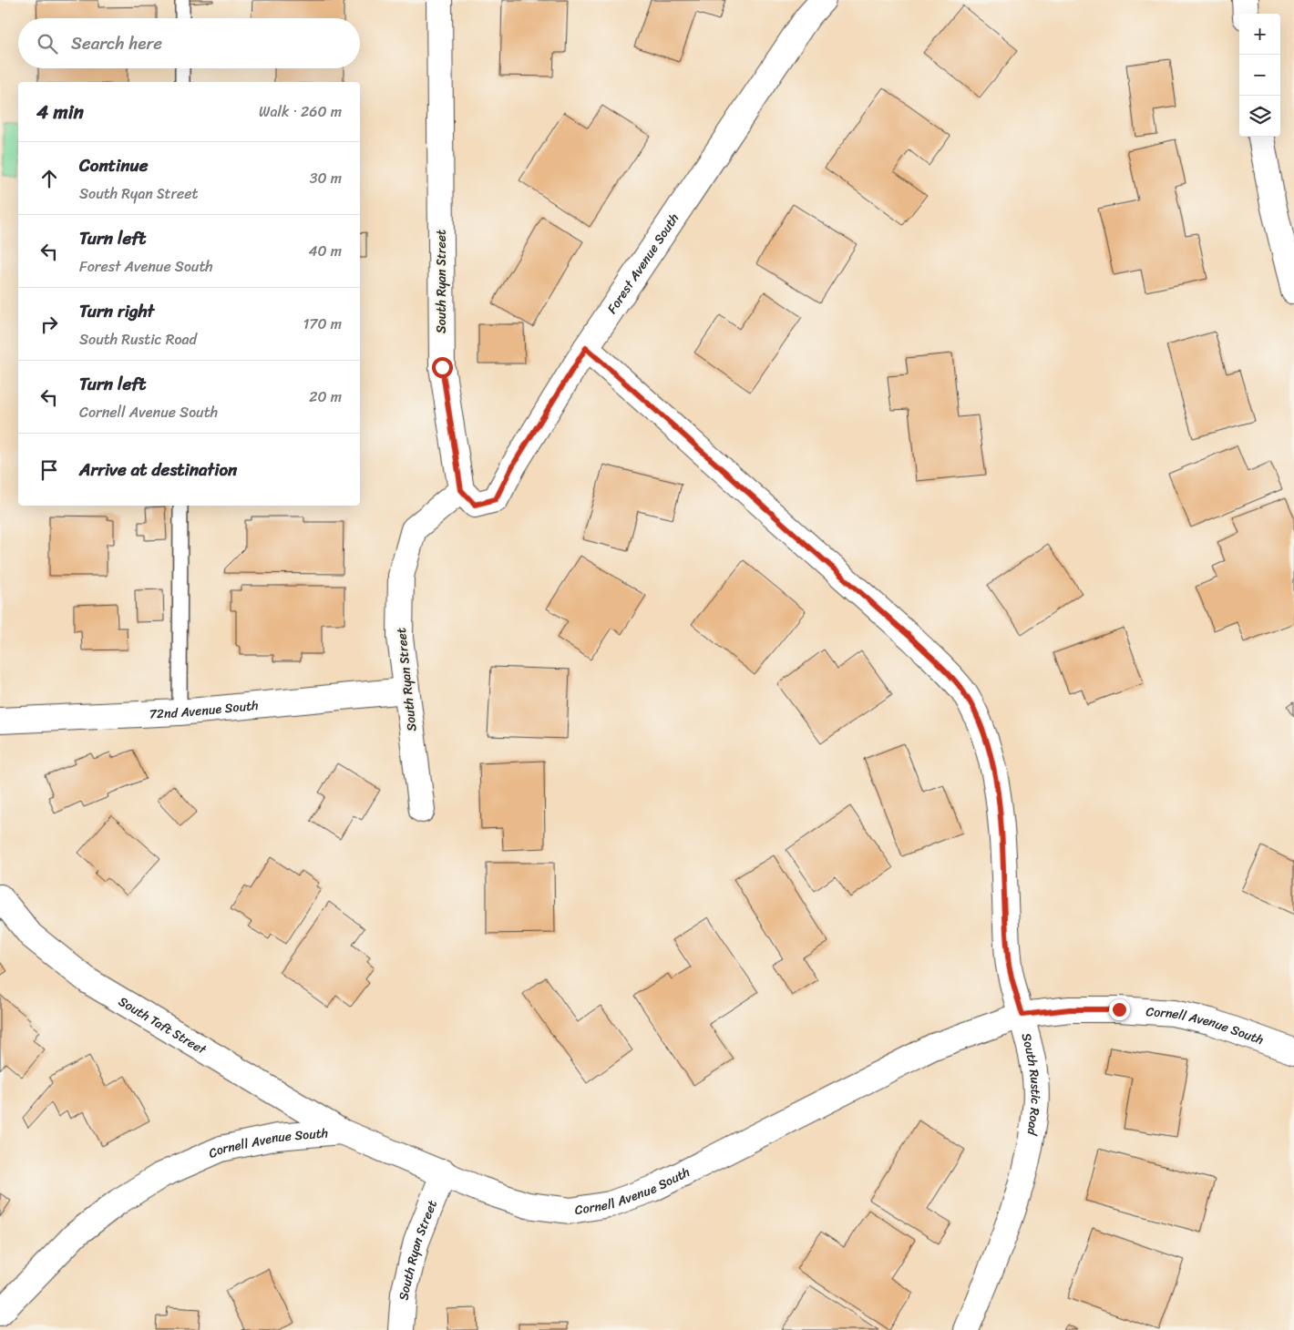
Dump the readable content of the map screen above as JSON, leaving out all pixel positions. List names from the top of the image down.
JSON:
{
  "streets": {
    "street": [
      "Forest Avenue South",
      "South Ryan Street",
      "72nd Avenue South",
      "South Taft Street",
      "Cornell Avenue South",
      "South Rustic Road"
    ]
  },
  "crossings": [
    ["Forest Avenue South", "South Ryan Street"],
    ["Forest Avenue South", "South Rustic Road"],
    ["South Ryan Street", "72nd Avenue South"],
    ["South Ryan Street", "Cornell Avenue South"],
    ["South Taft Street", "Cornell Avenue South"],
    ["Cornell Avenue South", "South Rustic Road"]
  ],
  "page": {
    "map_buttons": ["+", "−"],
    "search": "Search here",
    "heading": ["4 min", "Walk · 260 m"],
    "list": [
      ["Continue", "South Ryan Street", "30 m"],
      ["Turn left", "Forest Avenue South", "40 m"],
      ["Turn right", "South Rustic Road", "170 m"],
      ["Turn left", "Cornell Avenue South", "20 m"],
      "Arrive at destination"
    ]
  }
}
